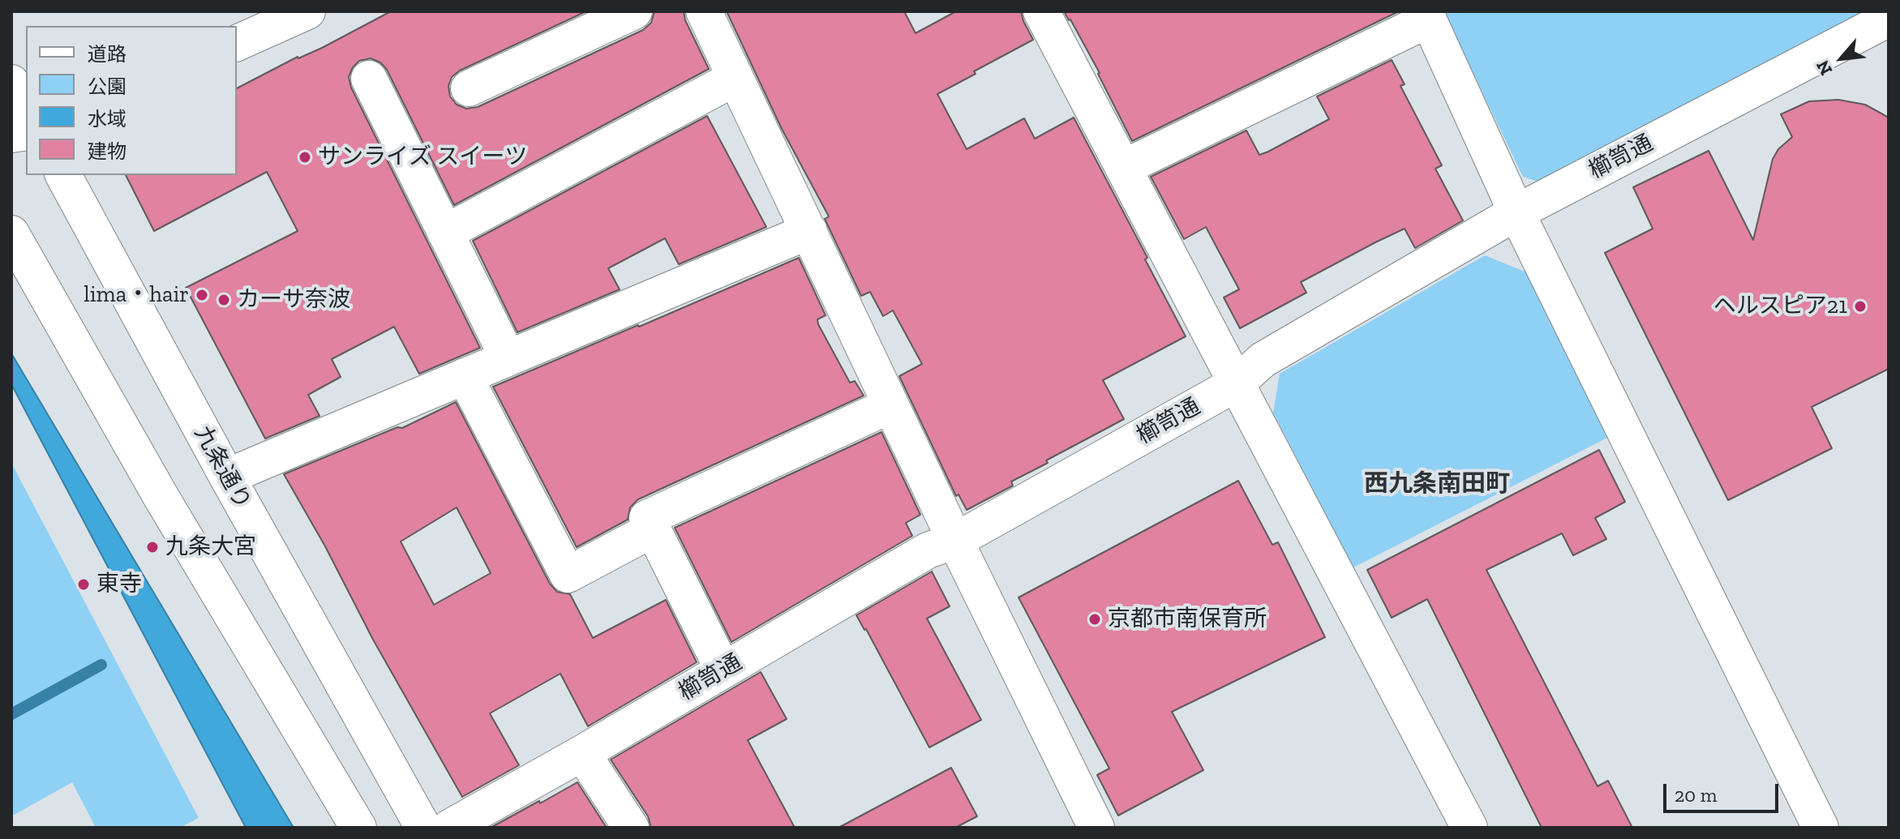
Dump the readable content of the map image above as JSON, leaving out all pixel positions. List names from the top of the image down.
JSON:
{
  "streets": {
    "main road": ["櫛笥通", "九条通り"]
  },
  "districts": ["西九条南田町"],
  "places": [
    "サンライズ スイーツ",
    "lima・hair",
    "カーサ奈波",
    "ヘルスピア21",
    "九条大宮",
    "東寺",
    "京都市南保育所"
  ],
  "legend": [
    "道路",
    "公園",
    "水域",
    "建物"
  ],
  "scale_bar": "20 m",
  "north": "bottom left"
}
